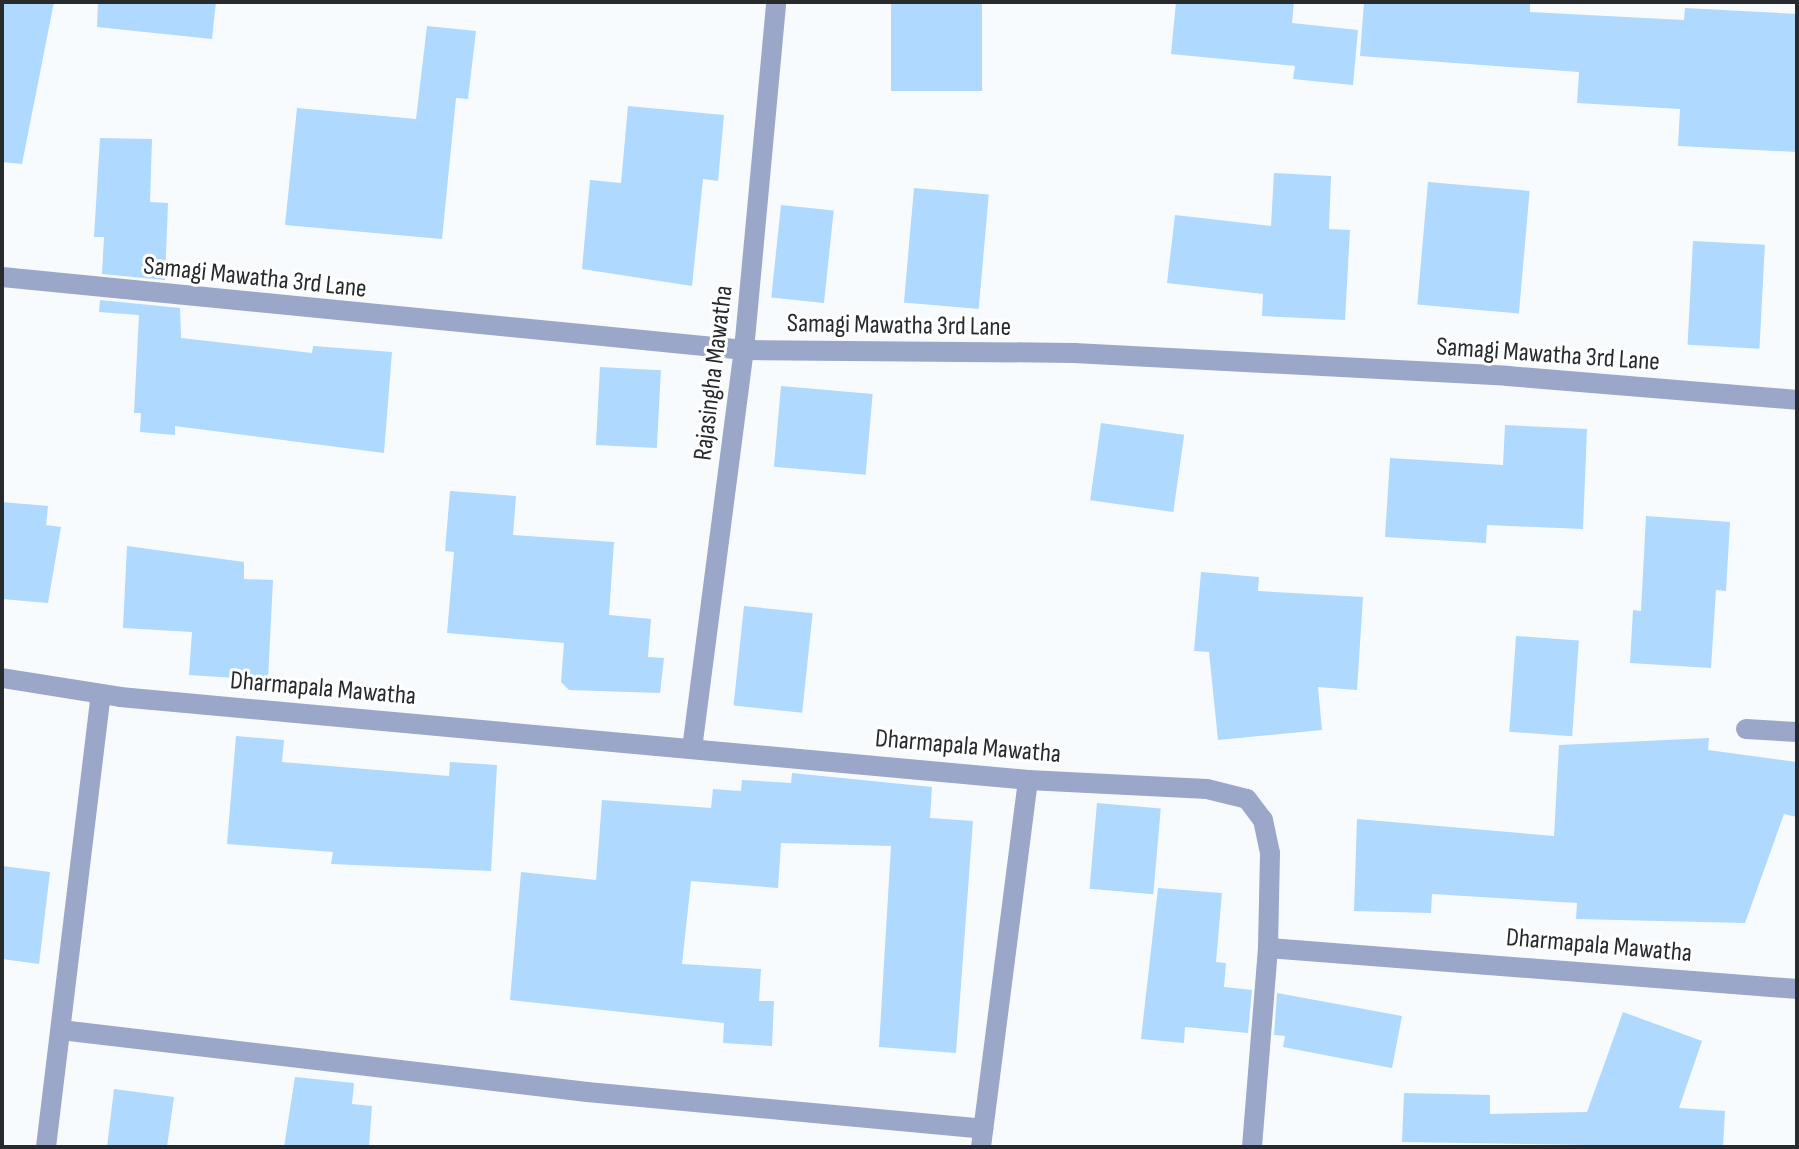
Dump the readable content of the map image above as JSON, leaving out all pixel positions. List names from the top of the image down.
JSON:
{
  "streets": {
    "street": ["Samagi Mawatha 3rd Lane", "Rajasingha Mawatha", "Dharmapala Mawatha"]
  },
  "crossings": [
    ["Samagi Mawatha 3rd Lane", "Rajasingha Mawatha"],
    ["Rajasingha Mawatha", "Dharmapala Mawatha"]
  ]
}
